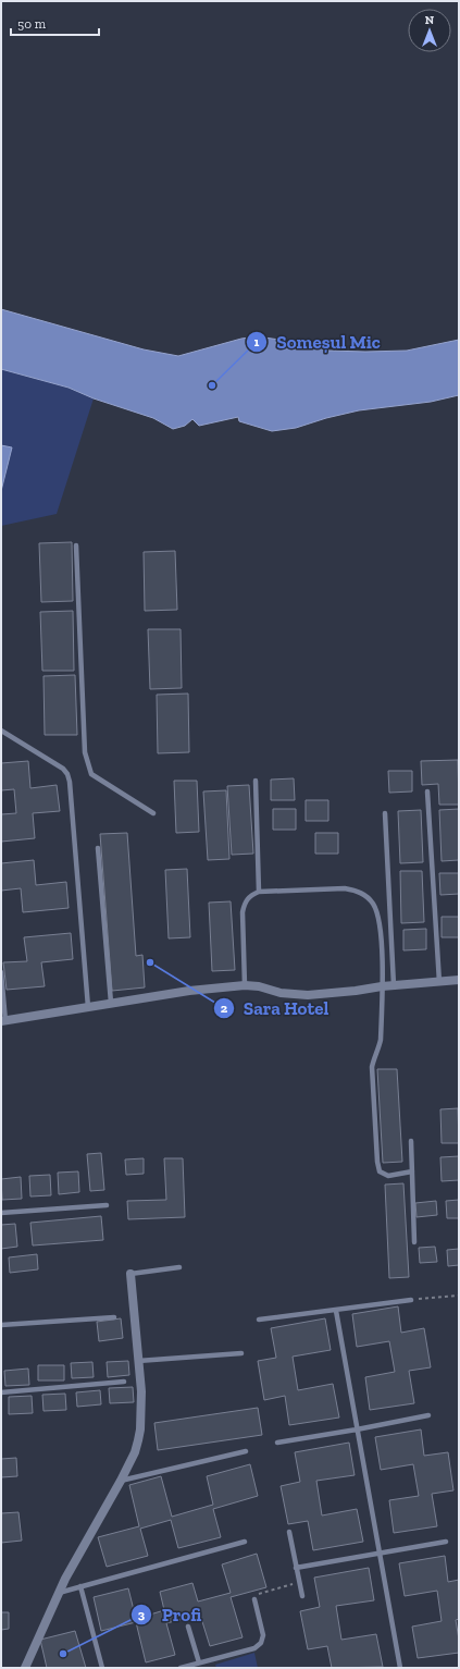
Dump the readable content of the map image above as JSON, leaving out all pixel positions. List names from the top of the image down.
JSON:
{
  "places": ["Someșul Mic", "Sara Hotel", "Profi"],
  "scale_bar": "50 m",
  "north": "top"
}
